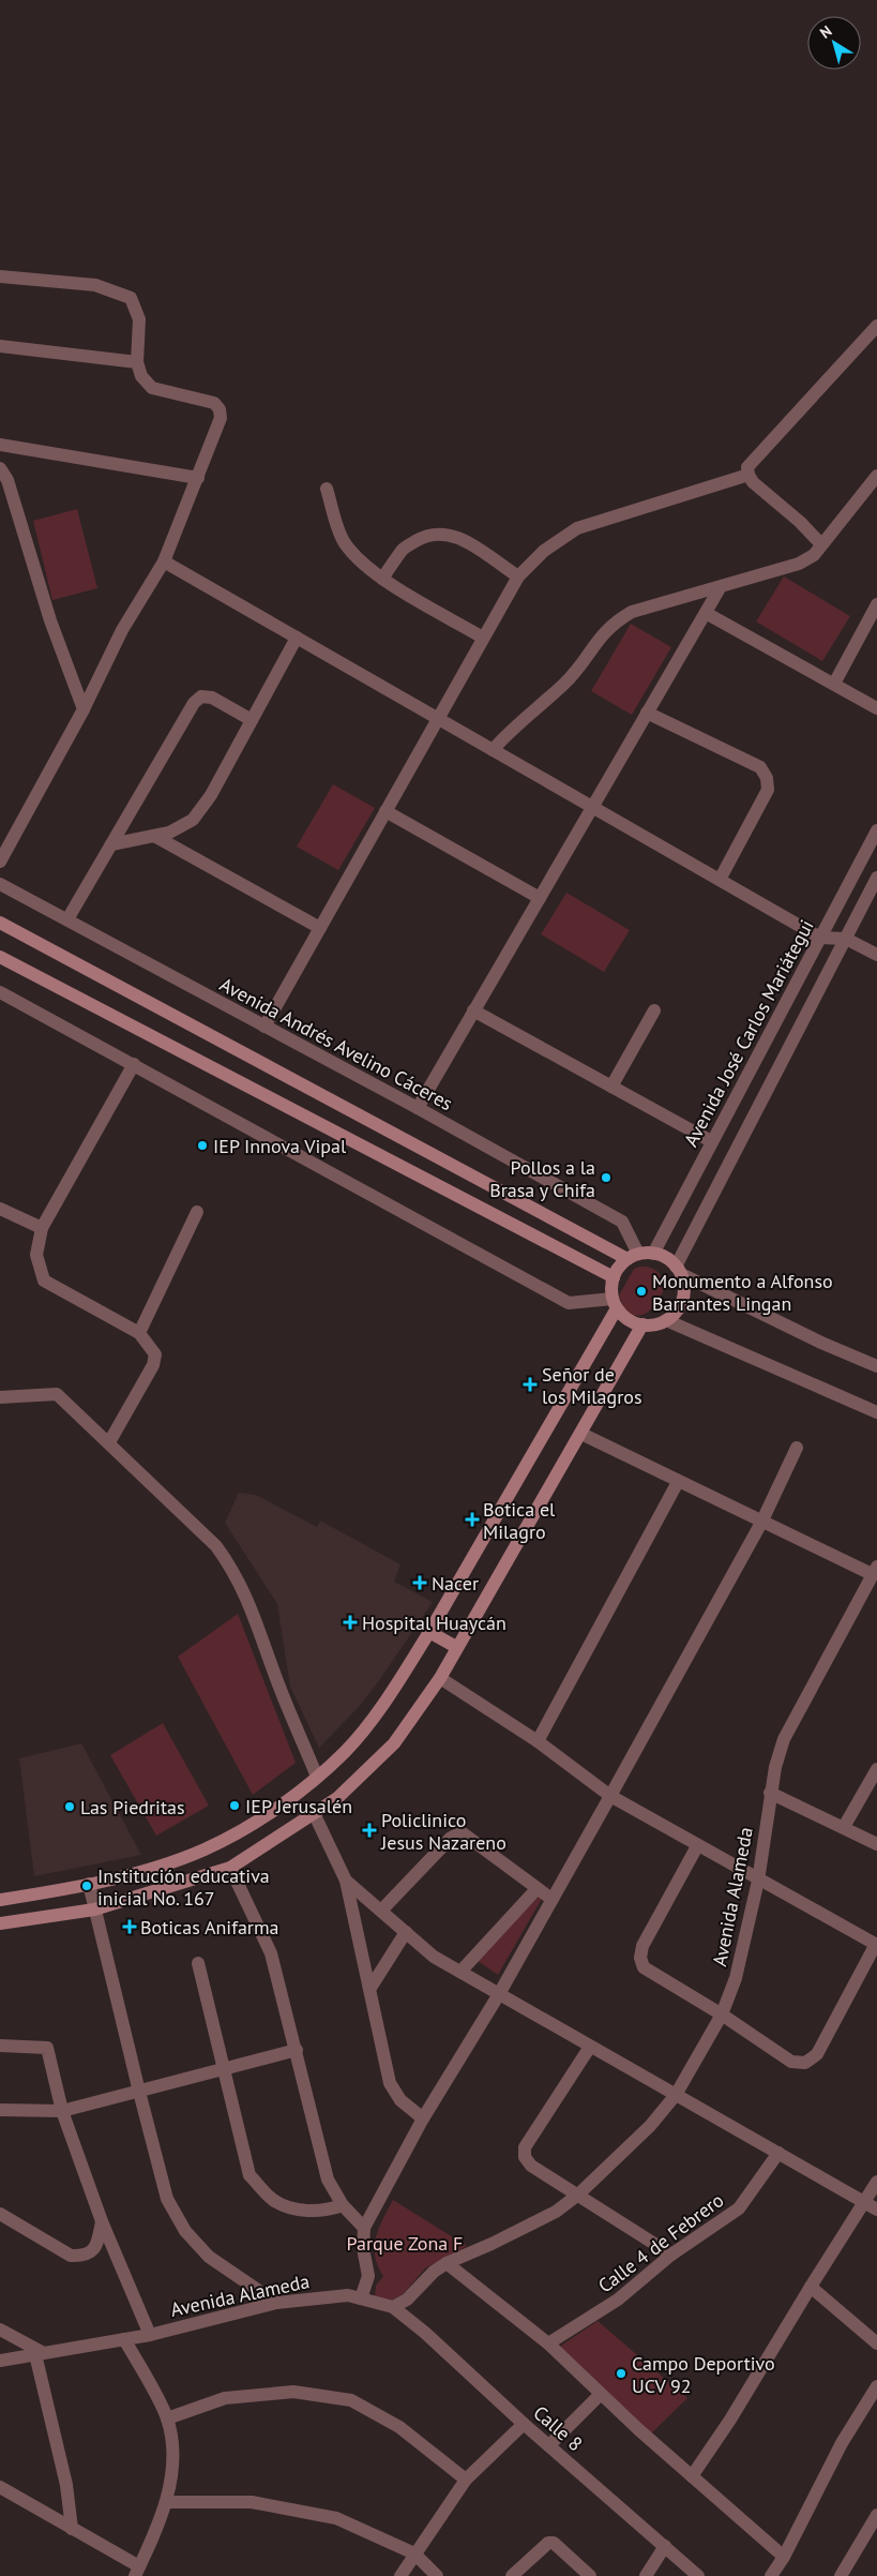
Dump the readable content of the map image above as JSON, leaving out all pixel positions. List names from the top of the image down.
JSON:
{
  "streets": {
    "street": [
      "Avenida José Carlos Mariátegui",
      "Avenida Andrés Avelino Cáceres",
      "Avenida Alameda",
      "Calle 4 de Febrero",
      "Calle 8"
    ]
  },
  "crossings": [
    ["Avenida José Carlos Mariátegui", "Avenida Andrés Avelino Cáceres"],
    ["Avenida Alameda", "Calle 8"]
  ],
  "parks": ["Parque Zona F"],
  "places": {
    "other": [
      "IEP Innova Vipal",
      "Pollos a la Brasa y Chifa",
      "Monumento a Alfonso Barrantes Lingan",
      "IEP Jerusalén",
      "Las Piedritas",
      "Institución educativa inicial No. 167",
      "Campo Deportivo UCV 92"
    ],
    "health": [
      "Señor de los Milagros",
      "Botica el Milagro",
      "Nacer",
      "Hospital Huaycán",
      "Policlinico Jesus Nazareno",
      "Boticas Anifarma"
    ]
  },
  "north": "top left"
}
